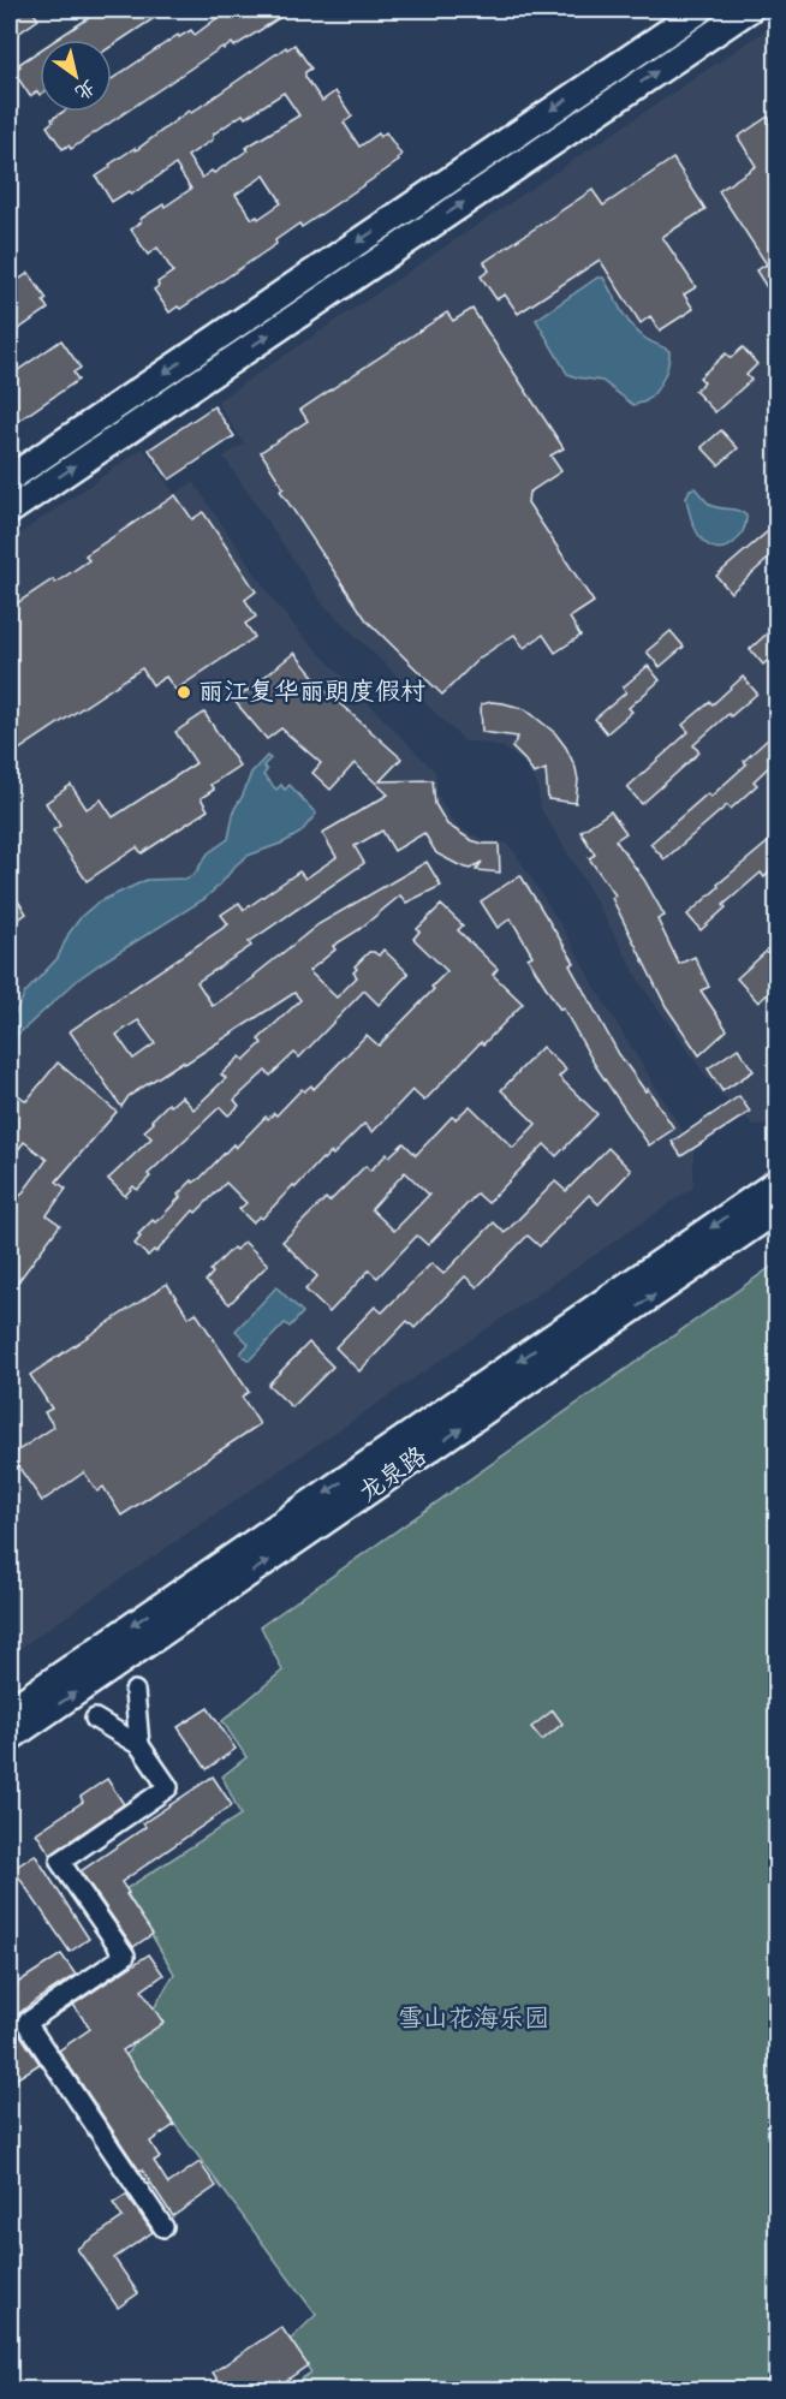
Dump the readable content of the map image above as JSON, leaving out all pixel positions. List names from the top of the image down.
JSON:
{
  "streets": {
    "main road": ["龙泉路"]
  },
  "parks": ["雪山花海乐园"],
  "places": ["丽江复华丽朗度假村"],
  "north": "bottom right"
}
